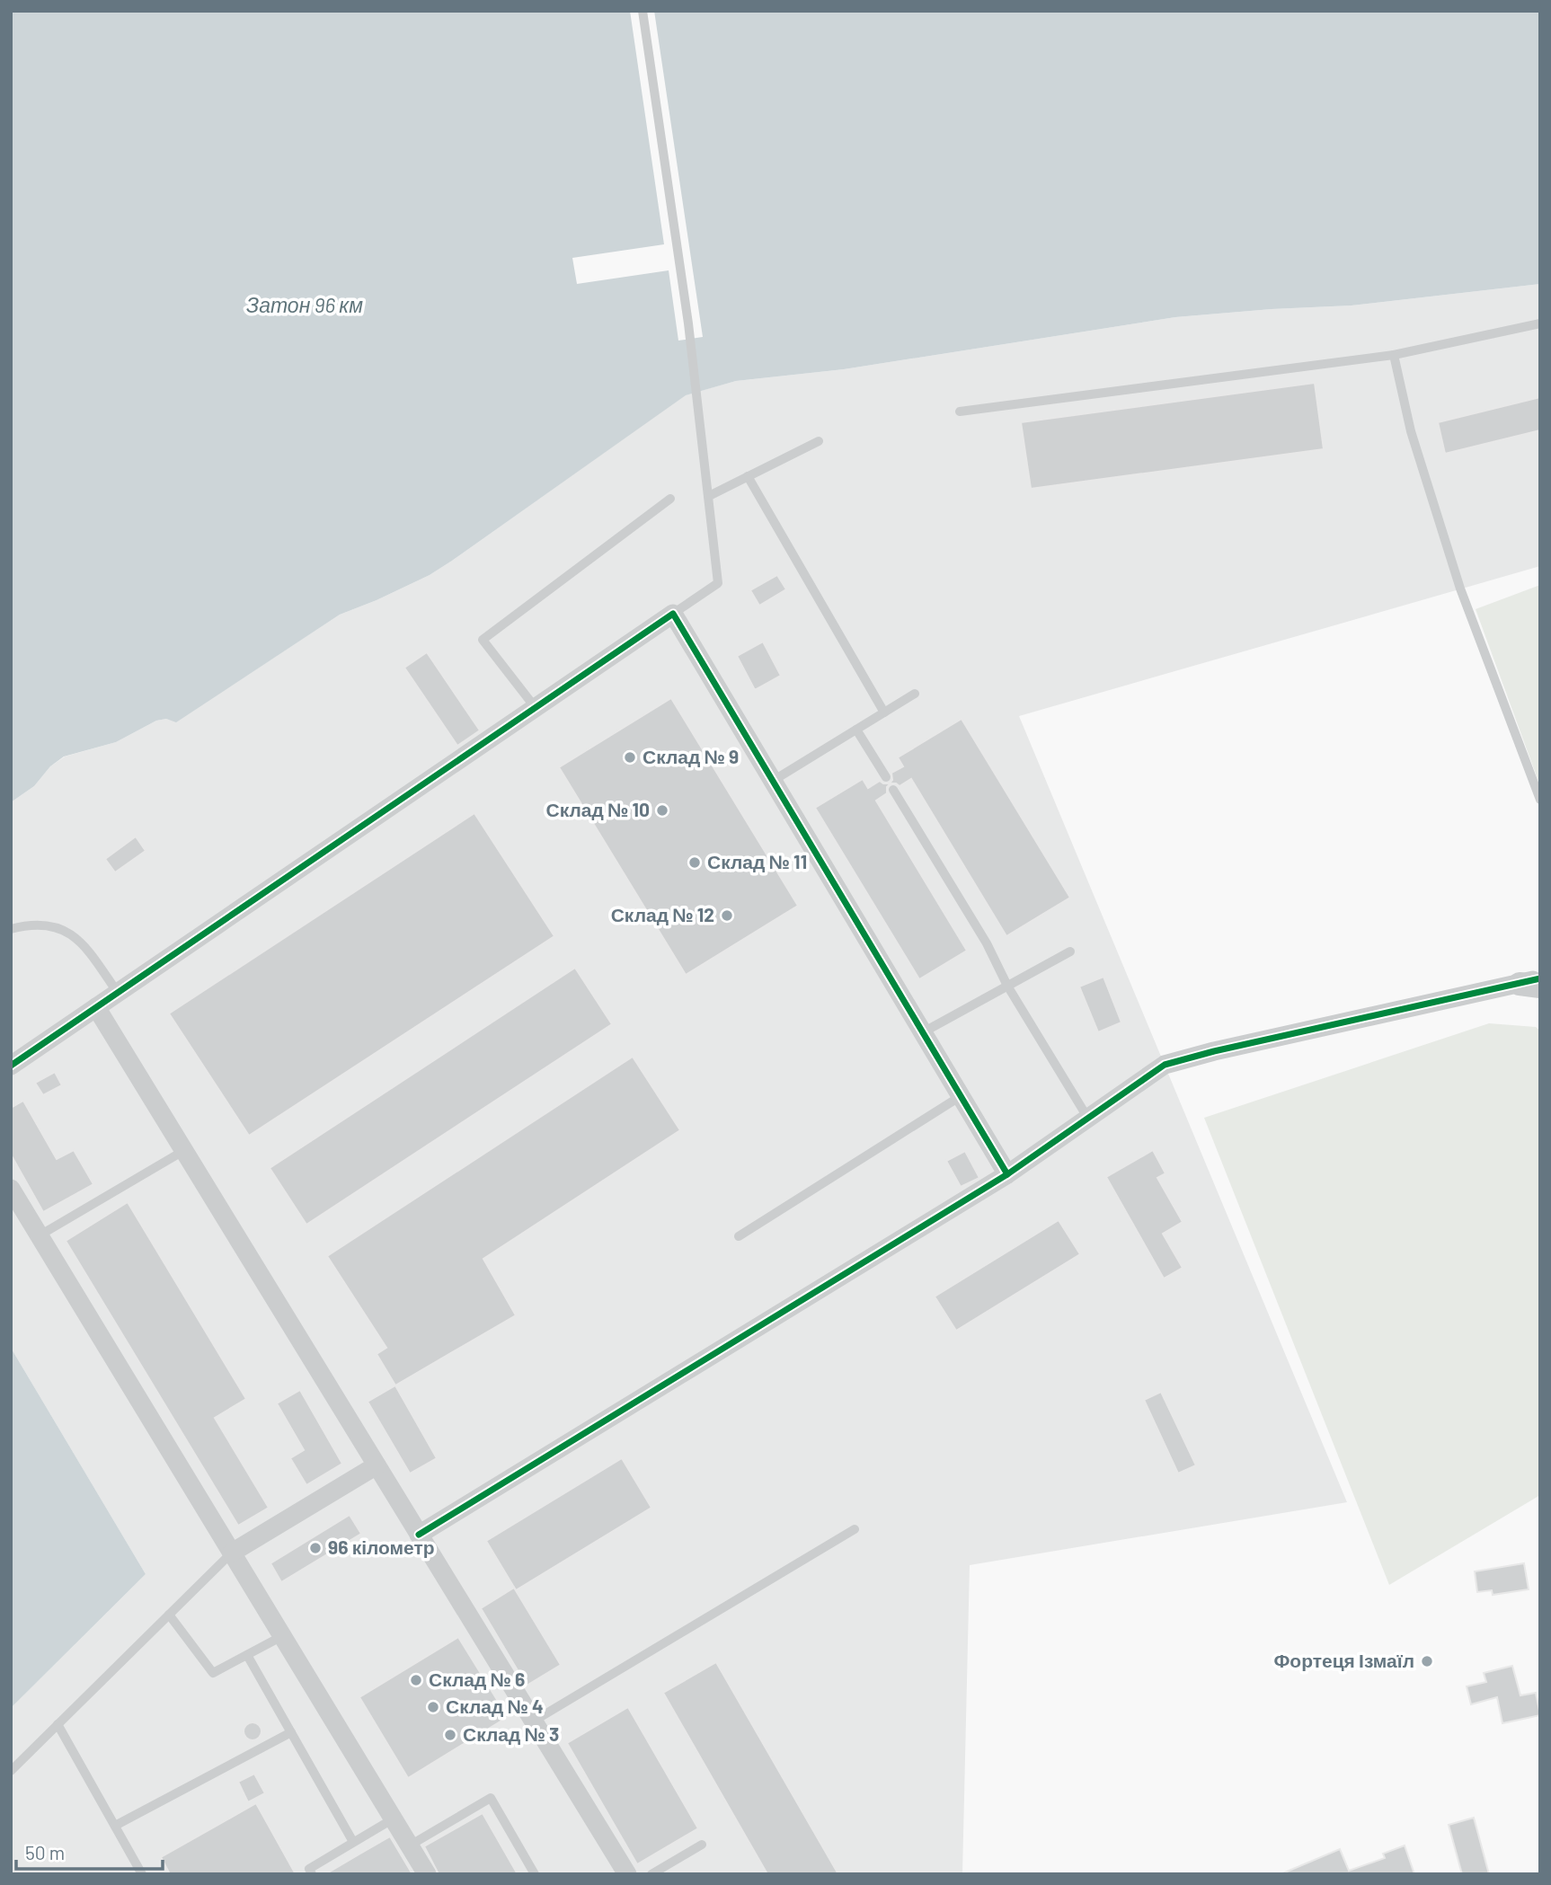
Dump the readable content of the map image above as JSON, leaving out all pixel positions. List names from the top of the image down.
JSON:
{
  "water": ["Затон 96 км"],
  "places": [
    "Склад № 9",
    "Склад № 10",
    "Склад № 11",
    "Склад № 12",
    "96 кілометр",
    "Фортеця Ізмаїл",
    "Склад № 6",
    "Склад № 4",
    "Склад № 3"
  ],
  "scale_bar": "50 m"
}
